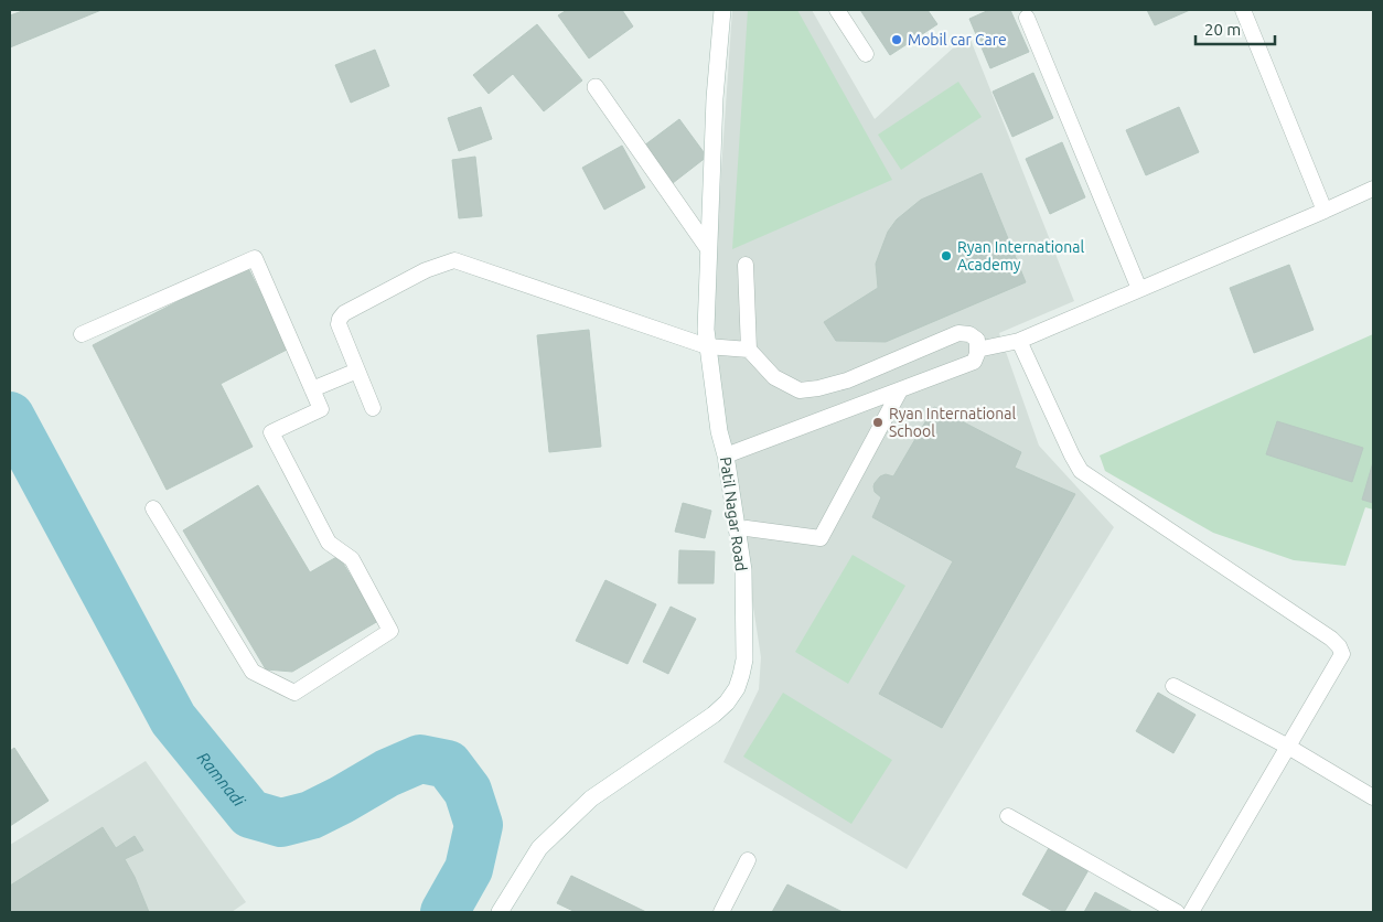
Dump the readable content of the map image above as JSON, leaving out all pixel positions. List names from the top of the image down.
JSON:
{
  "streets": {
    "street": ["Patil Nagar Road"]
  },
  "water": ["Ramnadi"],
  "places": ["Mobil car Care", "Ryan International Academy", "Ryan International School"],
  "scale_bar": "20 m"
}
